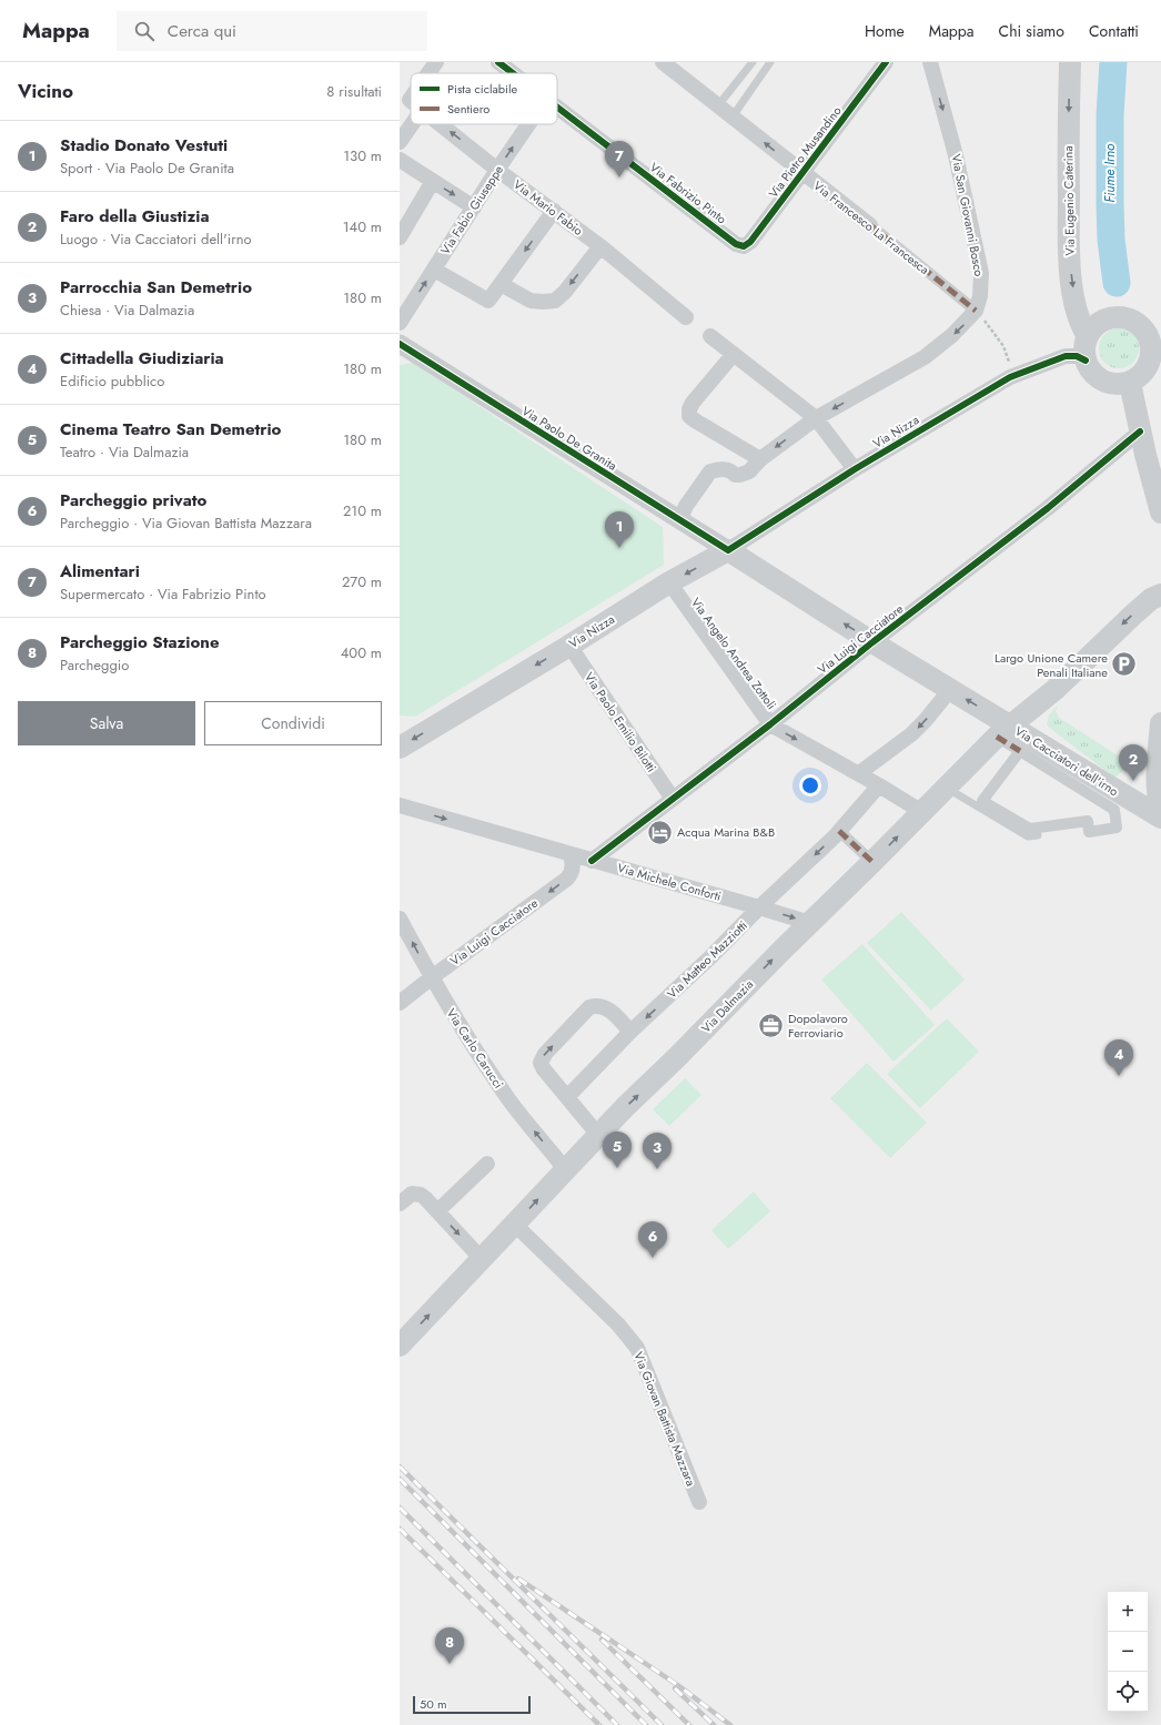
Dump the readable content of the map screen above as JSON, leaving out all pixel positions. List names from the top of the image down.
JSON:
{
  "streets": {
    "main road": [
      "Via Eugenio Caterina",
      "Via Nizza",
      "Via Cacciatori dell'irno",
      "Via Dalmazia"
    ],
    "street": [
      "Via Pietro Musandino",
      "Via Fabrizio Pinto",
      "Via Mario Fabio",
      "Via Fabio Giuseppe",
      "Via San Giovanni Bosco",
      "Via Francesco La Francesca",
      "Via Paolo De Granita",
      "Via Luigi Cacciatore",
      "Via Angelo Andrea Zottoli",
      "Via Paolo Emilio Bilotti",
      "Via Michele Conforti",
      "Via Matteo Mazziotti",
      "Via Carlo Carucci",
      "Via Giovan Battista Mazzara"
    ]
  },
  "crossings": [
    ["Via Pietro Musandino", "Via Fabrizio Pinto"],
    ["Via Pietro Musandino", "Via Francesco La Francesca"],
    ["Via Eugenio Caterina", "Via Nizza"],
    ["Via Mario Fabio", "Via Fabio Giuseppe"],
    ["Via San Giovanni Bosco", "Via Francesco La Francesca"],
    ["Via Nizza", "Via Paolo De Granita"],
    ["Via Nizza", "Via Angelo Andrea Zottoli"],
    ["Via Nizza", "Via Paolo Emilio Bilotti"],
    ["Via Nizza", "Via Cacciatori dell'irno"],
    ["Via Paolo De Granita", "Via Cacciatori dell'irno"],
    ["Via Luigi Cacciatore", "Via Angelo Andrea Zottoli"],
    ["Via Luigi Cacciatore", "Via Paolo Emilio Bilotti"],
    ["Via Luigi Cacciatore", "Via Cacciatori dell'irno"],
    ["Via Luigi Cacciatore", "Via Michele Conforti"],
    ["Via Luigi Cacciatore", "Via Carlo Carucci"],
    ["Via Angelo Andrea Zottoli", "Via Matteo Mazziotti"],
    ["Via Angelo Andrea Zottoli", "Via Dalmazia"],
    ["Via Cacciatori dell'irno", "Via Dalmazia"],
    ["Via Michele Conforti", "Via Matteo Mazziotti"],
    ["Via Michele Conforti", "Via Dalmazia"],
    ["Via Dalmazia", "Via Carlo Carucci"],
    ["Via Dalmazia", "Via Giovan Battista Mazzara"]
  ],
  "one_way": [
    "Via Eugenio Caterina",
    "Via Fabio Giuseppe",
    "Via San Giovanni Bosco",
    "Via Cacciatori dell'irno",
    "Via Michele Conforti",
    "Via Matteo Mazziotti"
  ],
  "water": ["Fiume Irno"],
  "places": {
    "parking": ["Largo Unione Camere Penali Italiane"],
    "hotel": ["Acqua Marina B&B"],
    "office": ["Dopolavoro Ferroviario"]
  },
  "legend": ["Pista ciclabile", "Sentiero"],
  "scale_bar": "50 m",
  "page": {
    "header": "Mappa",
    "search": "Cerca qui",
    "nav": [
      "Home",
      "Mappa",
      "Chi siamo",
      "Contatti"
    ],
    "heading": ["Vicino", "8 risultati"],
    "list": [
      {
        "mark": "1",
        "name": "Stadio Donato Vestuti",
        "note": "Sport · Via Paolo De Granita",
        "value": "130 m"
      },
      {
        "mark": "2",
        "name": "Faro della Giustizia",
        "note": "Luogo · Via Cacciatori dell'irno",
        "value": "140 m"
      },
      {
        "mark": "3",
        "name": "Parrocchia San Demetrio",
        "note": "Chiesa · Via Dalmazia",
        "value": "180 m"
      },
      {
        "mark": "4",
        "name": "Cittadella Giudiziaria",
        "note": "Edificio pubblico",
        "value": "180 m"
      },
      {
        "mark": "5",
        "name": "Cinema Teatro San Demetrio",
        "note": "Teatro · Via Dalmazia",
        "value": "180 m"
      },
      {
        "mark": "6",
        "name": "Parcheggio privato",
        "note": "Parcheggio · Via Giovan Battista Mazzara",
        "value": "210 m"
      },
      {
        "mark": "7",
        "name": "Alimentari",
        "note": "Supermercato · Via Fabrizio Pinto",
        "value": "270 m"
      },
      {
        "mark": "8",
        "name": "Parcheggio Stazione",
        "note": "Parcheggio",
        "value": "400 m"
      }
    ],
    "pins": [
      "7",
      "1",
      "2",
      "4",
      "5",
      "3",
      "6",
      "8"
    ],
    "buttons": ["Salva", "Condividi"],
    "map_buttons": ["+", "−"],
    "scale": "50 m"
  }
}
